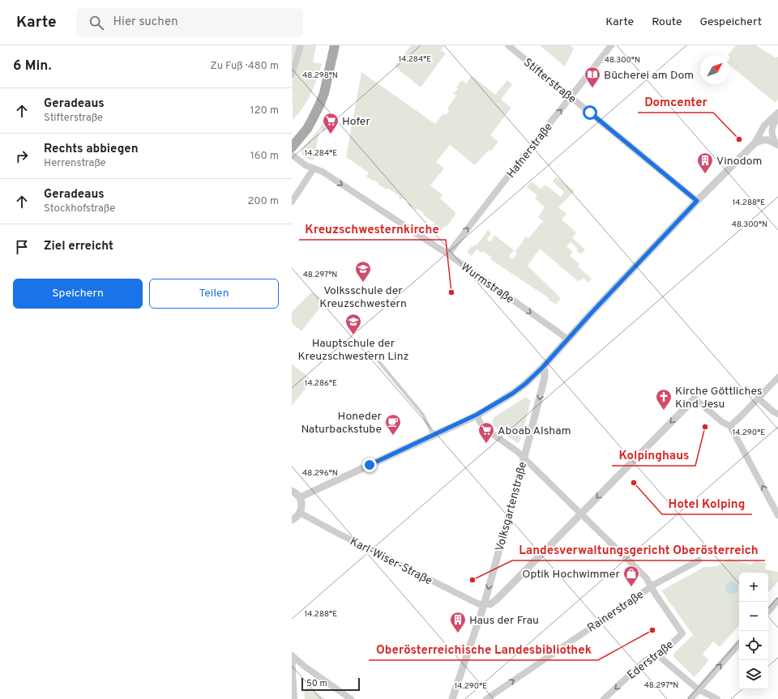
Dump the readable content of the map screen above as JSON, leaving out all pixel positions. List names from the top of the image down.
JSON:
{
  "streets": {
    "street": [
      "Stifterstraße",
      "Hafnerstraße",
      "Wurmstraße",
      "Volksgartenstraße",
      "Karl-Wiser-Straße",
      "Rainerstraße",
      "Ederstraße"
    ]
  },
  "crossings": [
    ["Stifterstraße", "Hafnerstraße"],
    ["Hafnerstraße", "Wurmstraße"],
    ["Volksgartenstraße", "Karl-Wiser-Straße"],
    ["Rainerstraße", "Ederstraße"]
  ],
  "one_way": [
    "Hafnerstraße",
    "Wurmstraße",
    "Volksgartenstraße",
    "Rainerstraße",
    "Ederstraße"
  ],
  "places": {
    "library": ["Bücherei am Dom"],
    "supermarket": ["Hofer", "Aboab Alsham"],
    "other": [
      "Domcenter",
      "Kreuzschwesternkirche",
      "Kolpinghaus",
      "Hotel Kolping",
      "Landesverwaltungsgericht Oberösterreich",
      "Oberösterreichische Landesbibliothek"
    ],
    "building": ["Vinodom", "Haus der Frau"],
    "school or university": ["Volksschule der Kreuzschwestern", "Hauptschule der Kreuzschwestern Linz"],
    "church": ["Kirche Göttliches Kind Jesu"],
    "cafe": ["Honeder Naturbackstube"],
    "shop": ["Optik Hochwimmer"]
  },
  "scale_bar": "50 m",
  "north": "top right",
  "page": {
    "header": "Karte",
    "search": "Hier suchen",
    "nav": ["Karte", "Route", "Gespeichert"],
    "heading": ["6 Min.", "Zu Fuß · 480 m"],
    "list": [
      ["Geradeaus", "Stifterstraße", "120 m"],
      ["Rechts abbiegen", "Herrenstraße", "160 m"],
      ["Geradeaus", "Stockhofstraße", "200 m"],
      "Ziel erreicht"
    ],
    "buttons": ["Speichern", "Teilen"],
    "map_buttons": ["+", "−"],
    "scale": "50 m"
  },
  "coordinates": [
    "14.284°E",
    "48.300°N",
    "48.298°N",
    "14.288°E",
    "48.297°N",
    "14.286°E",
    "14.290°E",
    "48.296°N"
  ]
}
